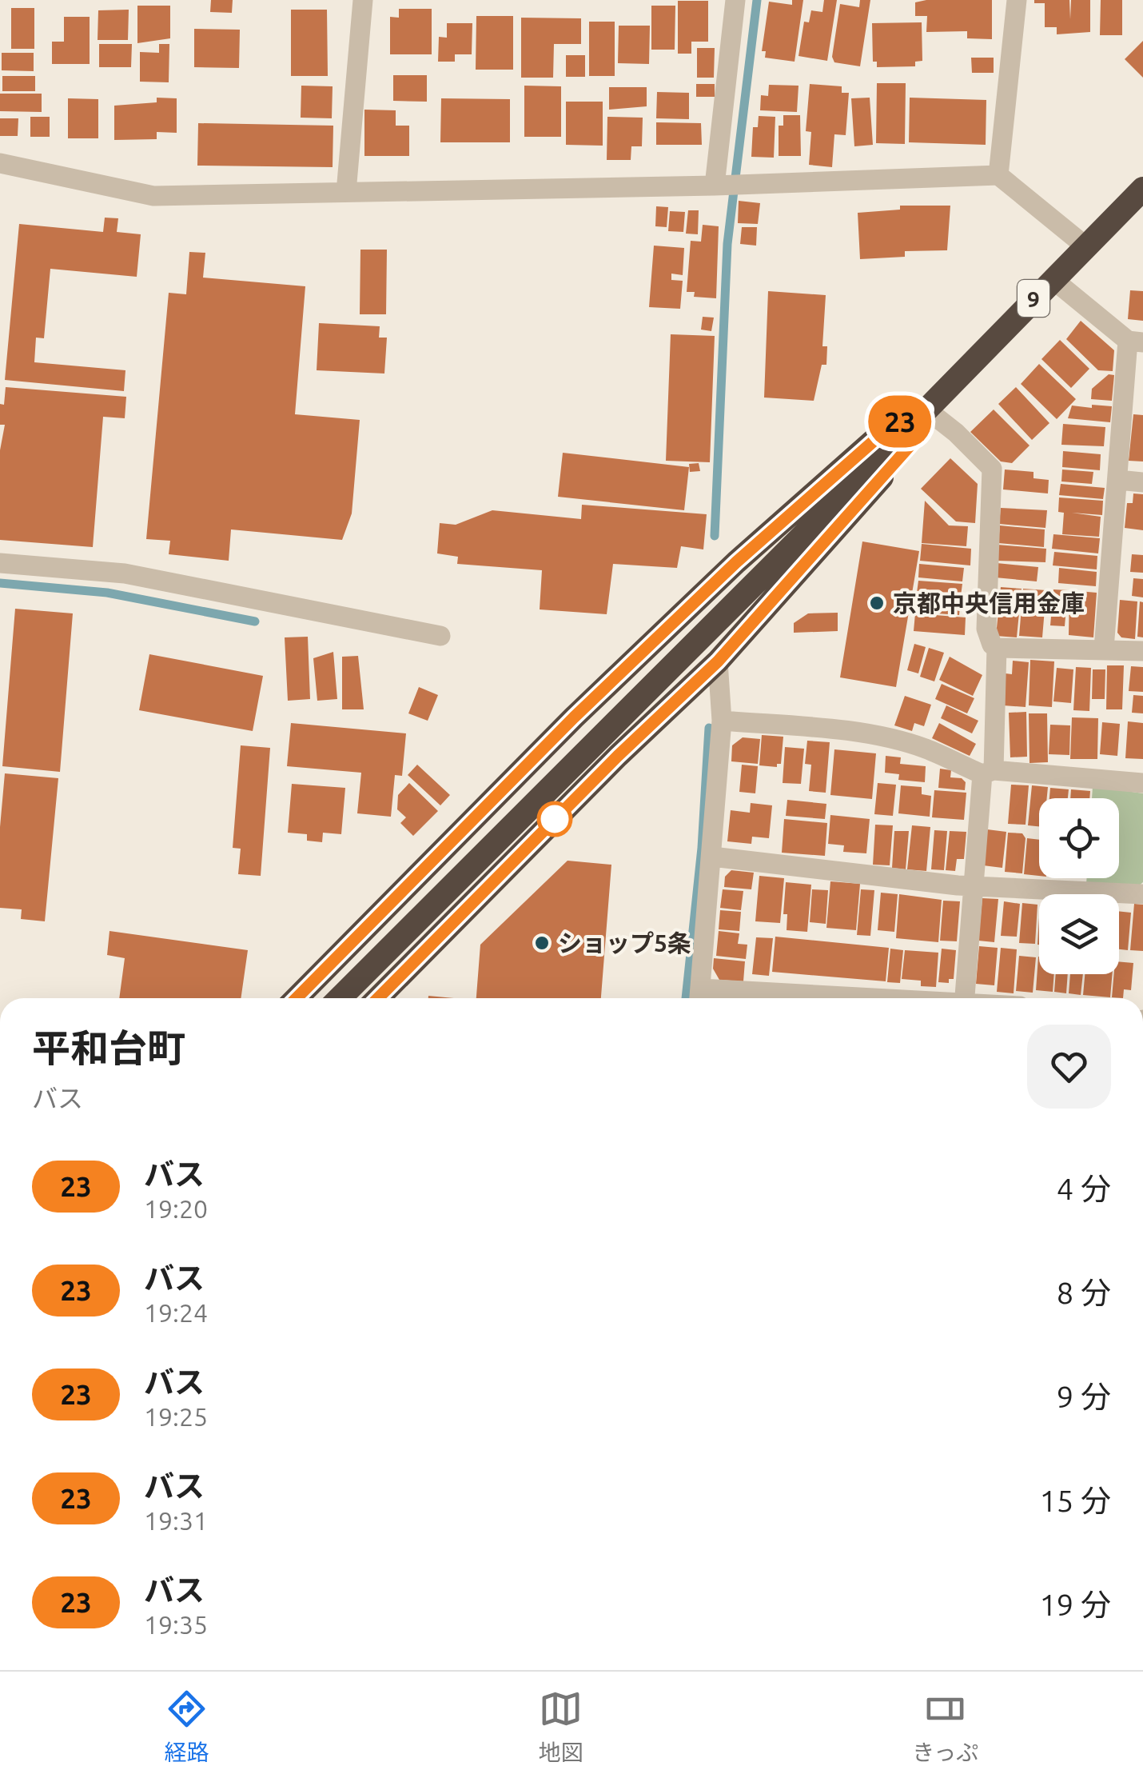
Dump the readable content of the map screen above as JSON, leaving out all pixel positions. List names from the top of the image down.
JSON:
{
  "streets": {
    "highway": ["9"]
  },
  "places": ["京都中央信用金庫", "ショップ5条"],
  "lines": ["bus line 23"],
  "page": {
    "on_map": "23",
    "heading": ["平和台町", "バス"],
    "list": [
      {
        "mark": "23",
        "name": "バス",
        "note": "19:20",
        "value": "4 分"
      },
      {
        "mark": "23",
        "name": "バス",
        "note": "19:24",
        "value": "8 分"
      },
      {
        "mark": "23",
        "name": "バス",
        "note": "19:25",
        "value": "9 分"
      },
      {
        "mark": "23",
        "name": "バス",
        "note": "19:31",
        "value": "15 分"
      },
      {
        "mark": "23",
        "name": "バス",
        "note": "19:35",
        "value": "19 分"
      }
    ],
    "tabs": ["経路", "地図", "きっぷ"]
  }
}
